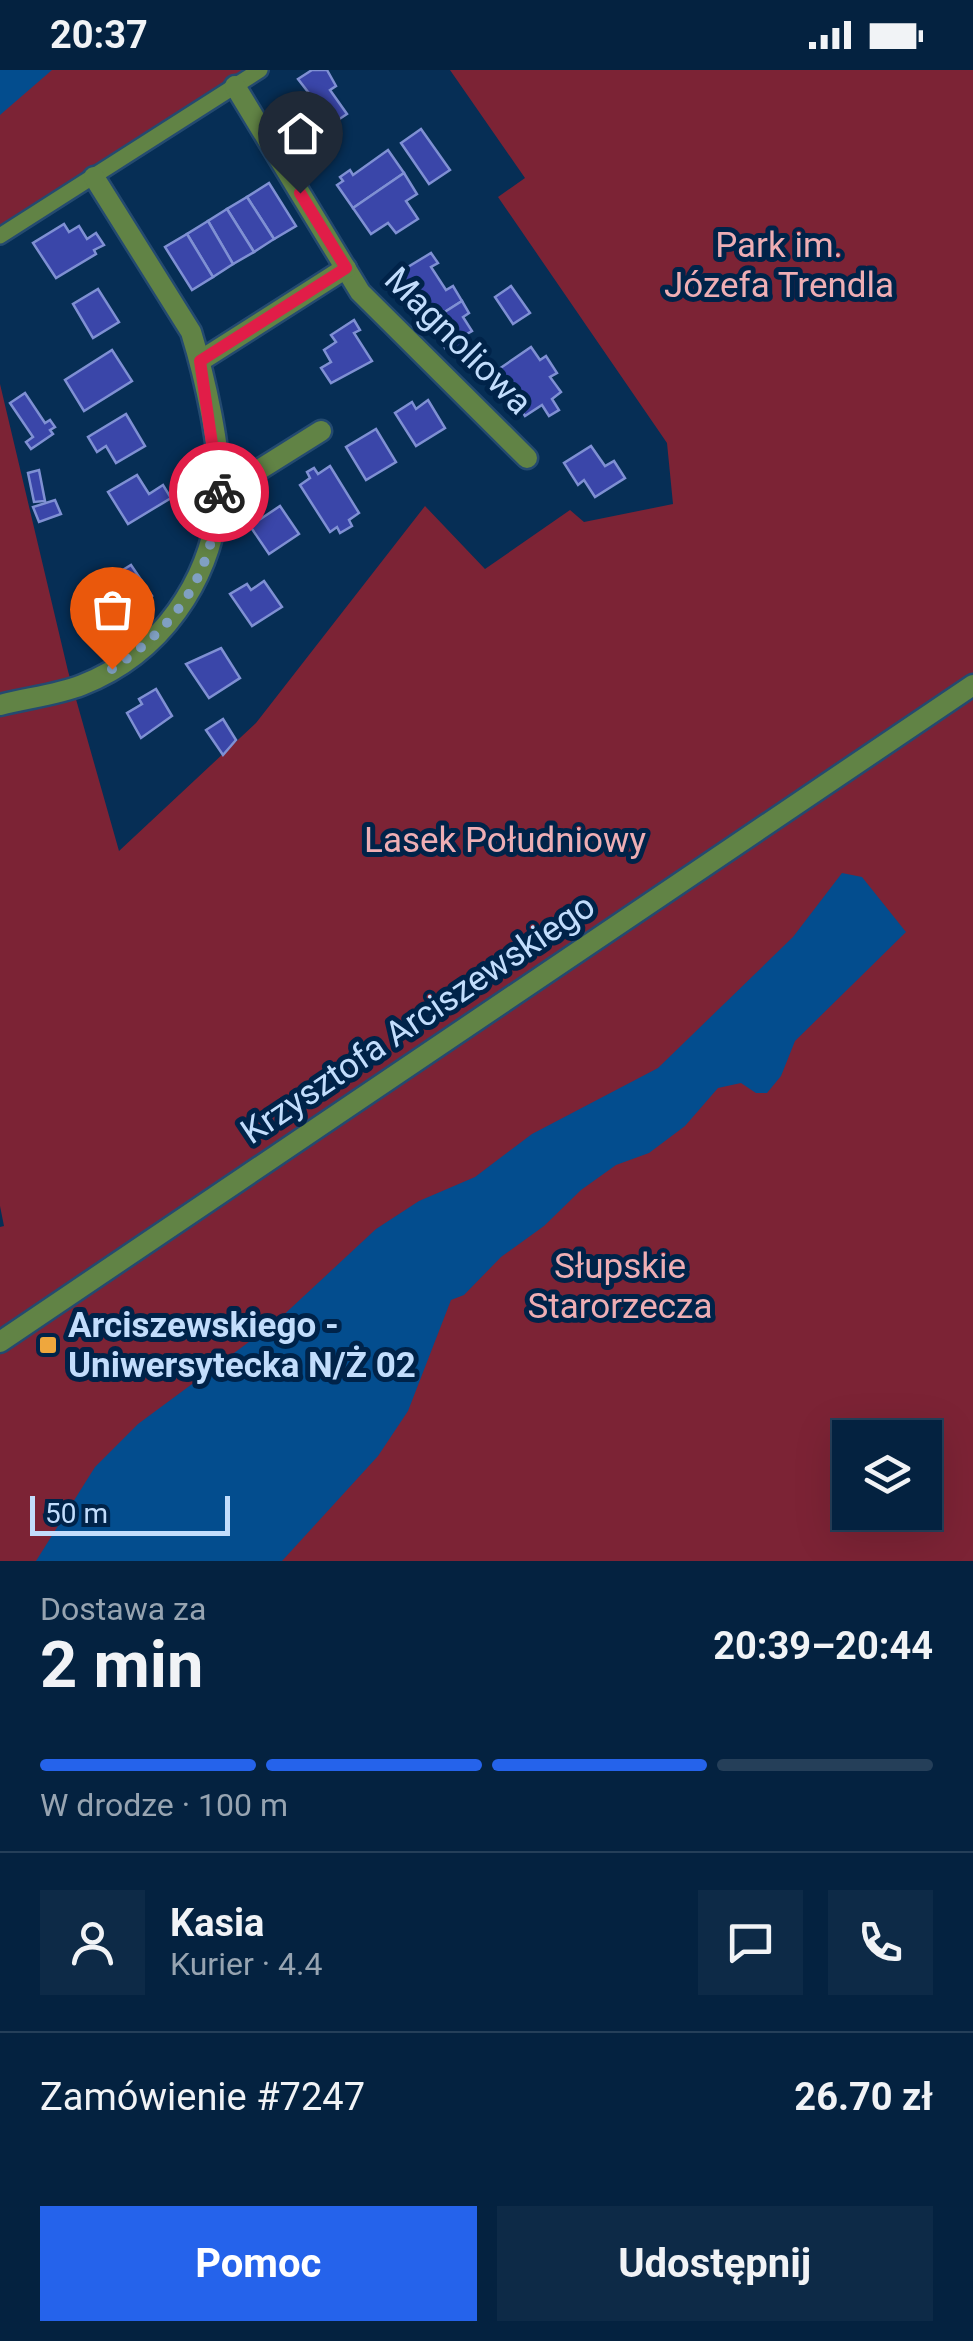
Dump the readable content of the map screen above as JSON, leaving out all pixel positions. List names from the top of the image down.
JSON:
{
  "streets": {
    "street": ["Magnoliowa", "Krzysztofa Arciszewskiego"]
  },
  "parks": ["Park im. Józefa Trendla", "Lasek Południowy", "Słupskie Starorzecza"],
  "places": {
    "transit": ["Arciszewskiego - Uniwersytecka N/Ż 02"]
  },
  "scale_bar": "50 m",
  "page": {
    "status": "20:37",
    "scale": "50 m",
    "heading": ["2 min", "Dostawa za", "20:39–20:44"],
    "panel": [
      "Kasia",
      "Kurier · 4.4",
      "Zamówienie #7247",
      "26.70 zł"
    ],
    "bar": "W drodze · 100 m",
    "buttons": ["Pomoc", "Udostępnij"]
  }
}
